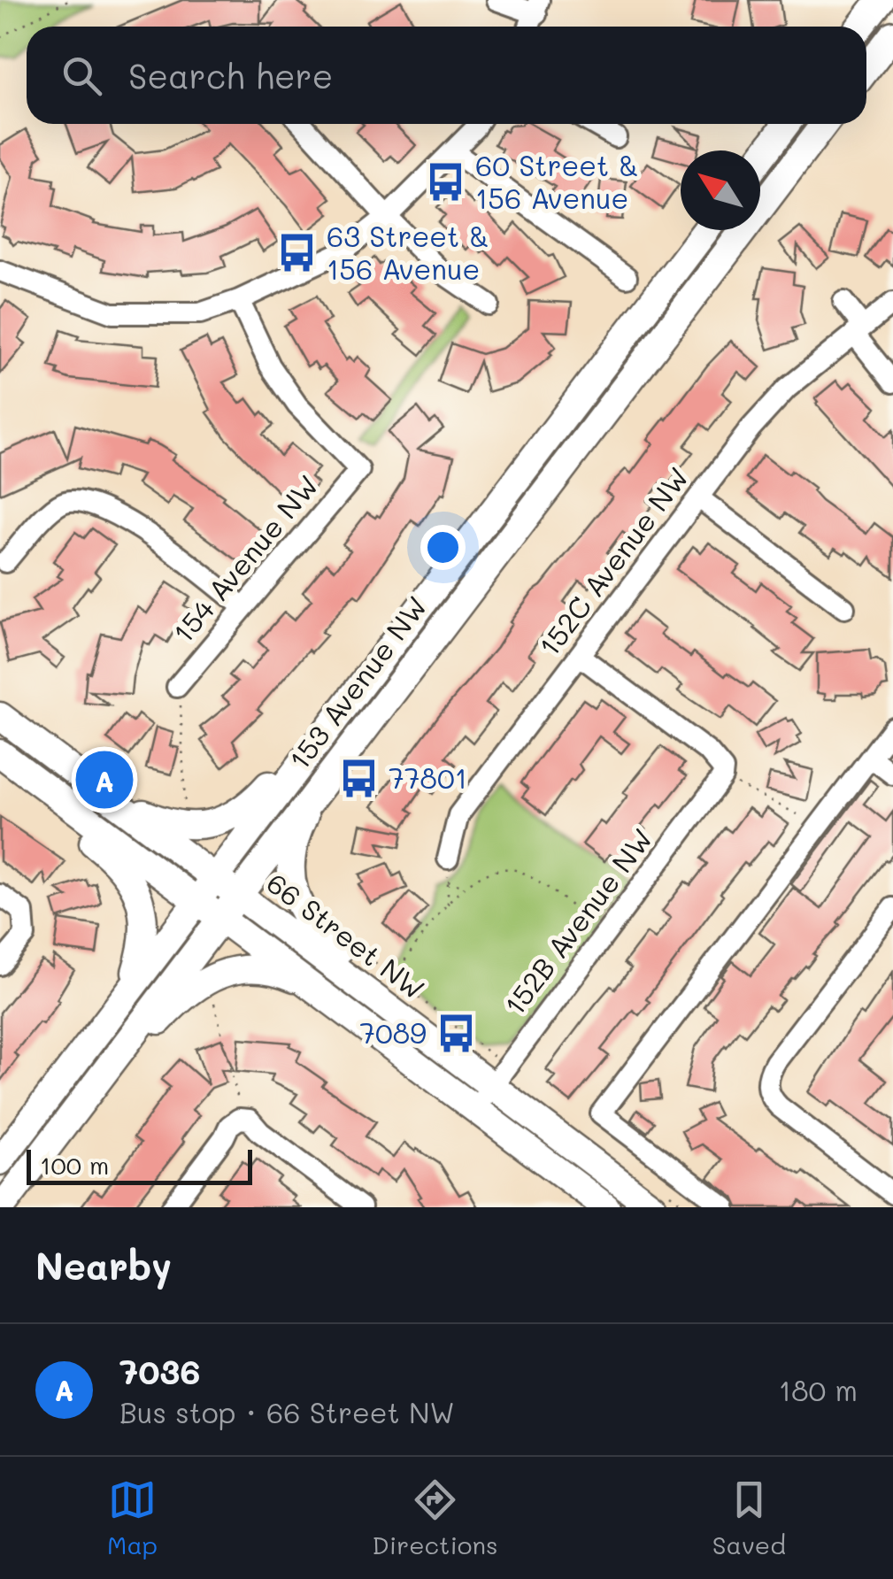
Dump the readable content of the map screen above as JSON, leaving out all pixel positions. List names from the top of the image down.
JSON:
{
  "streets": {
    "main road": ["153 Avenue NW", "66 Street NW"],
    "street": ["154 Avenue NW", "152C Avenue NW", "152B Avenue NW"]
  },
  "crossings": [
    ["153 Avenue NW", "66 Street NW"],
    ["152B Avenue NW", "66 Street NW"]
  ],
  "places": {
    "bus stop": [
      "60 Street & 156 Avenue",
      "63 Street & 156 Avenue",
      "77801",
      "7089"
    ]
  },
  "scale_bar": "100 m",
  "north": "top left",
  "page": {
    "search": "Search here",
    "pins": "A",
    "scale": "100 m",
    "heading": "Nearby",
    "list": [
      {
        "mark": "A",
        "name": "7036",
        "note": "Bus stop · 66 Street NW",
        "value": "180 m"
      }
    ],
    "nav": ["Map", "Directions", "Saved"]
  }
}
